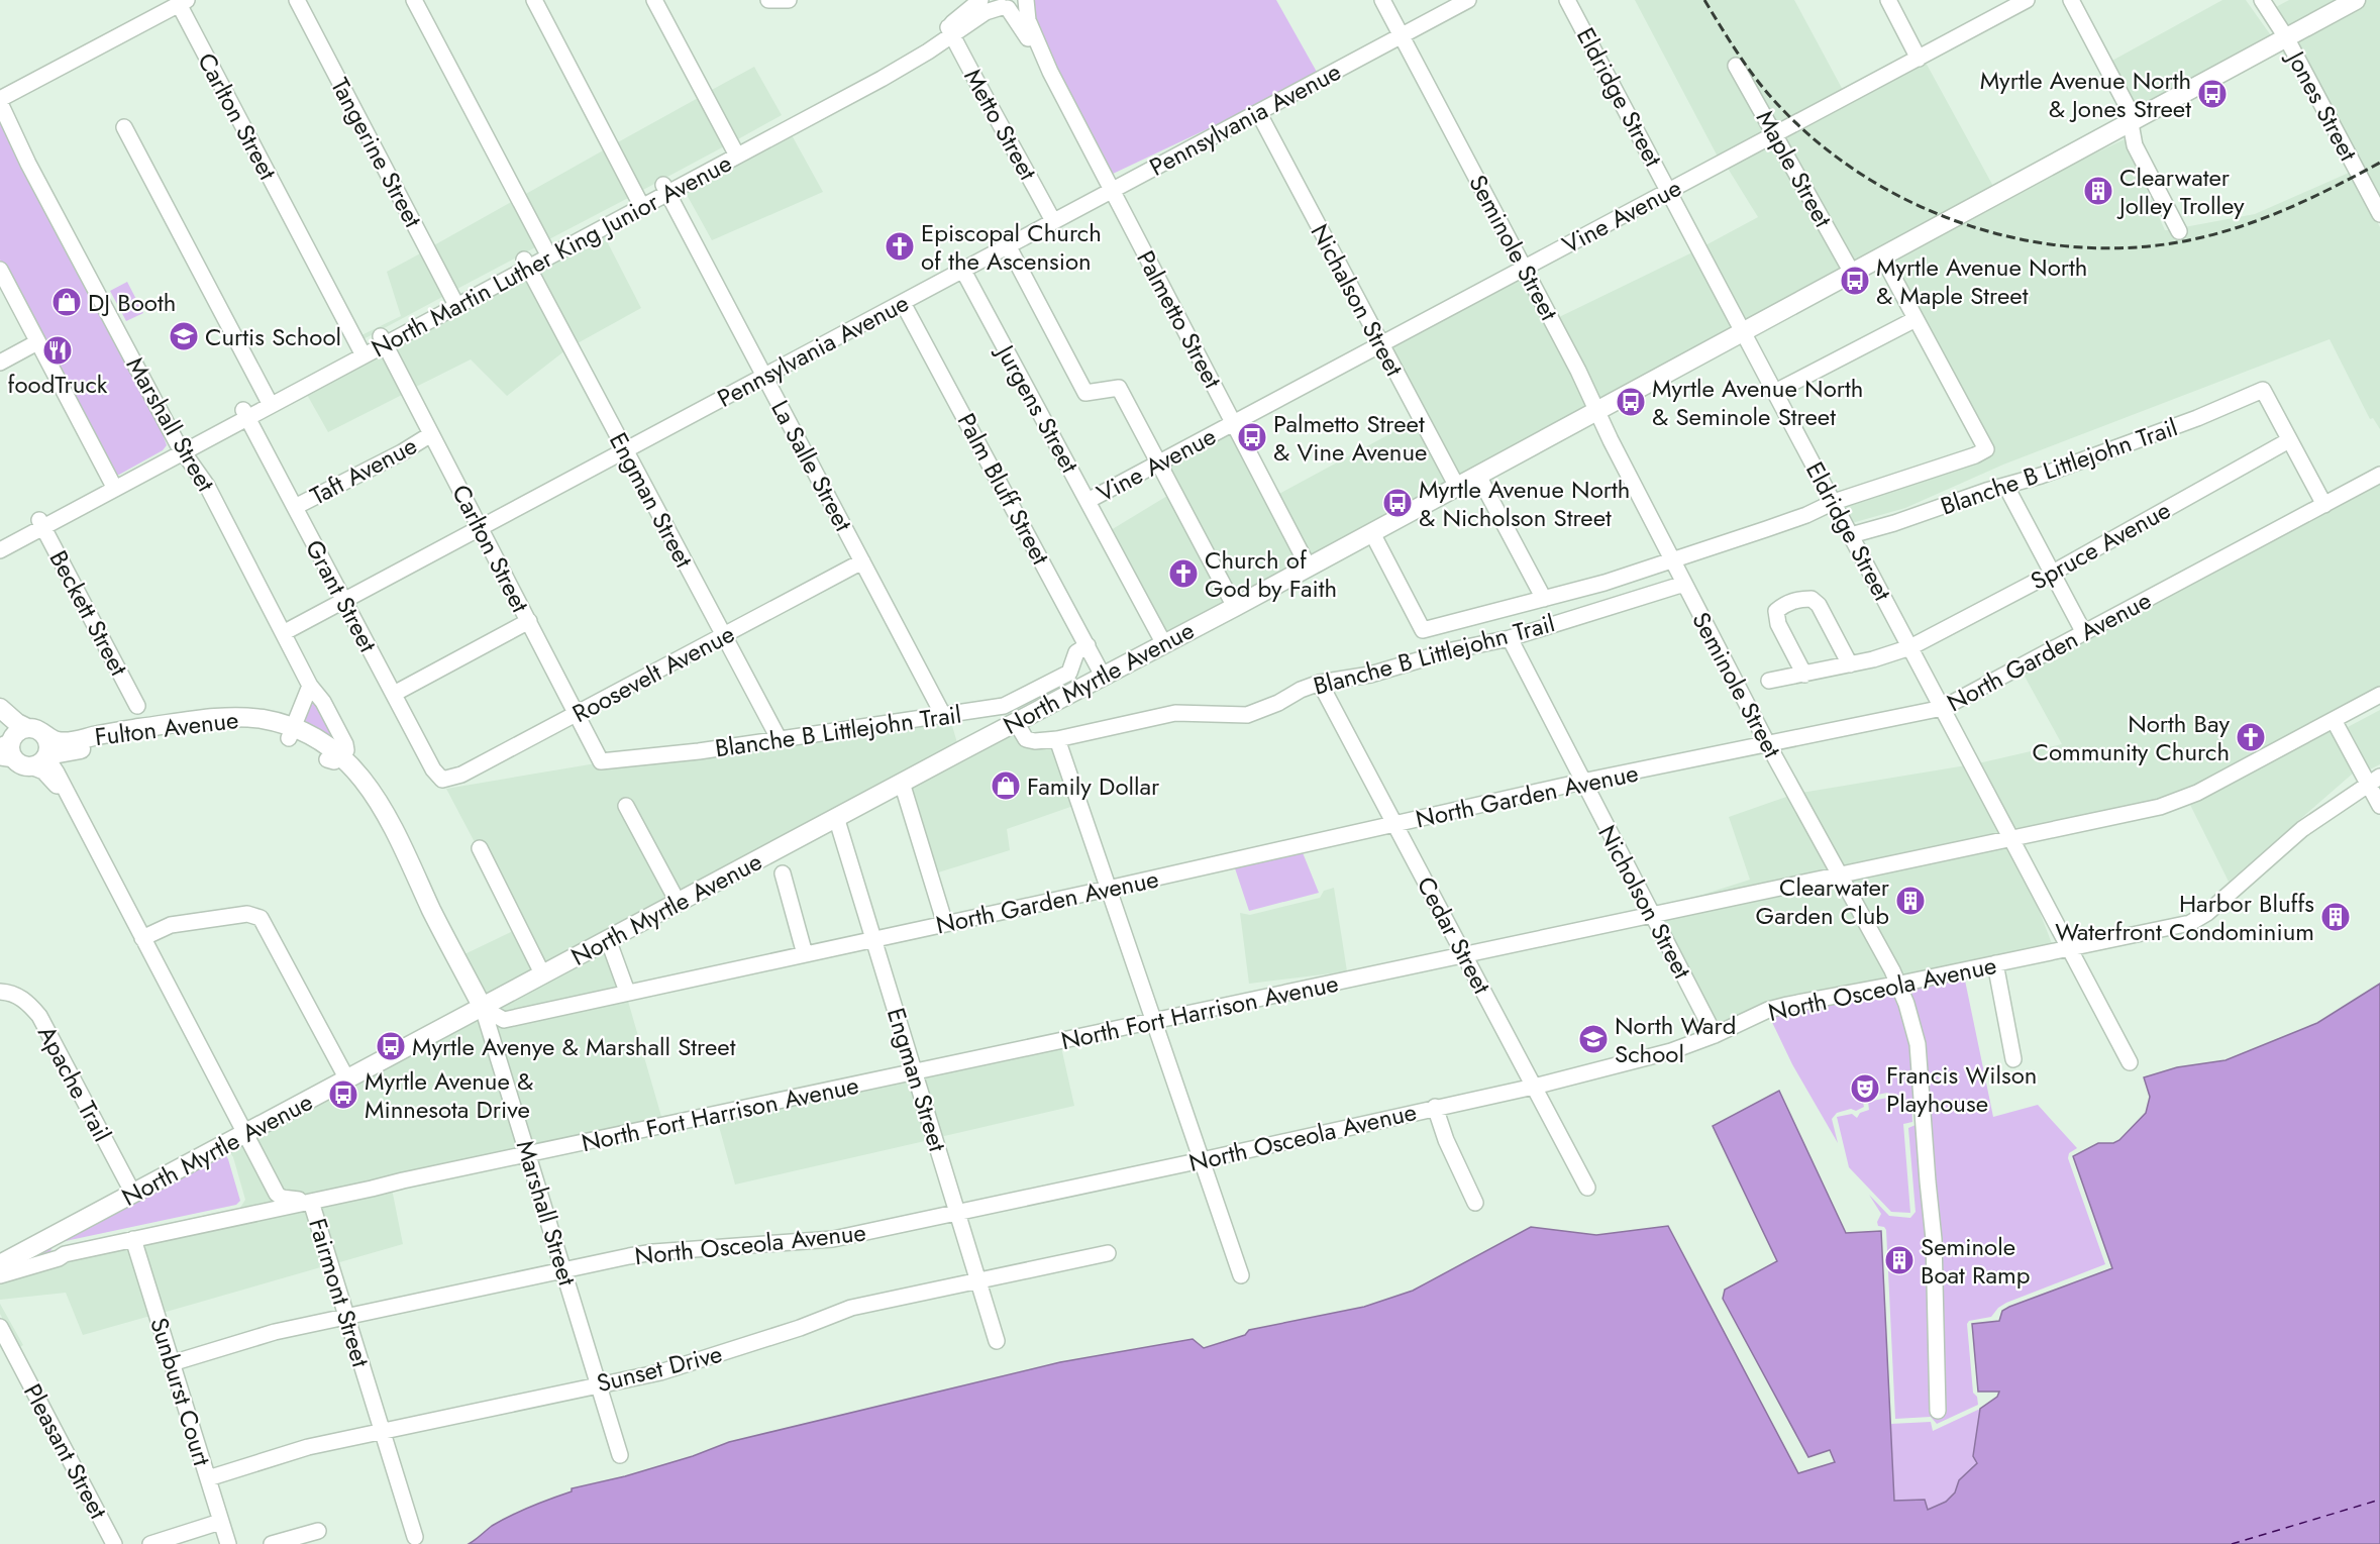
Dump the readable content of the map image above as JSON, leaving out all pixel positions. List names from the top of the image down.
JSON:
{
  "streets": {
    "main road": [
      "Marshall Street",
      "North Myrtle Avenue",
      "Fulton Avenue",
      "Fairmont Street"
    ],
    "street": [
      "Eldridge Street",
      "Jones Street",
      "Carlton Street",
      "Pennsylvania Avenue",
      "Metto Street",
      "Tangerine Street",
      "Maple Street",
      "Vine Avenue",
      "Seminole Street",
      "North Martin Luther King Junior Avenue",
      "Nichalson Street",
      "Palmetto Street",
      "Jurgens Street",
      "La Salle Street",
      "Blanche B Littlejohn Trail",
      "Taft Avenue",
      "Palm Bluff Street",
      "Engman Street",
      "Spruce Avenue",
      "Grant Street",
      "Beckett Street",
      "North Garden Avenue",
      "Roosevelt Avenue",
      "Nicholson Street",
      "Cedar Street",
      "North Osceola Avenue",
      "North Fort Harrison Avenue",
      "Apache Trail",
      "Sunset Drive",
      "Sunburst Court",
      "Pleasant Street"
    ]
  },
  "crossings": [
    ["Eldridge Street", "Vine Avenue"],
    ["Eldridge Street", "Blanche B Littlejohn Trail"],
    ["Eldridge Street", "Spruce Avenue"],
    ["Eldridge Street", "North Garden Avenue"],
    ["Eldridge Street", "North Myrtle Avenue"],
    ["Eldridge Street", "North Osceola Avenue"],
    ["Eldridge Street", "North Fort Harrison Avenue"],
    ["Jones Street", "North Myrtle Avenue"],
    ["Carlton Street", "Pennsylvania Avenue"],
    ["Carlton Street", "North Martin Luther King Junior Avenue"],
    ["Carlton Street", "Blanche B Littlejohn Trail"],
    ["Carlton Street", "Taft Avenue"],
    ["Carlton Street", "Roosevelt Avenue"],
    ["Pennsylvania Avenue", "Metto Street"],
    ["Pennsylvania Avenue", "Seminole Street"],
    ["Pennsylvania Avenue", "Nichalson Street"],
    ["Pennsylvania Avenue", "Palmetto Street"],
    ["Pennsylvania Avenue", "Jurgens Street"],
    ["Pennsylvania Avenue", "Marshall Street"],
    ["Pennsylvania Avenue", "La Salle Street"],
    ["Pennsylvania Avenue", "Palm Bluff Street"],
    ["Pennsylvania Avenue", "Engman Street"],
    ["Pennsylvania Avenue", "Grant Street"],
    ["Metto Street", "North Martin Luther King Junior Avenue"],
    ["Tangerine Street", "North Martin Luther King Junior Avenue"],
    ["Maple Street", "Vine Avenue"],
    ["Maple Street", "North Myrtle Avenue"],
    ["Vine Avenue", "Seminole Street"],
    ["Vine Avenue", "Nichalson Street"],
    ["Vine Avenue", "Palmetto Street"],
    ["Vine Avenue", "Jurgens Street"],
    ["Seminole Street", "Blanche B Littlejohn Trail"],
    ["Seminole Street", "North Garden Avenue"],
    ["Seminole Street", "North Myrtle Avenue"],
    ["Seminole Street", "North Osceola Avenue"],
    ["Seminole Street", "North Fort Harrison Avenue"],
    ["North Martin Luther King Junior Avenue", "Palmetto Street"],
    ["North Martin Luther King Junior Avenue", "Marshall Street"],
    ["North Martin Luther King Junior Avenue", "La Salle Street"],
    ["North Martin Luther King Junior Avenue", "Engman Street"],
    ["North Martin Luther King Junior Avenue", "Grant Street"],
    ["North Martin Luther King Junior Avenue", "Beckett Street"],
    ["Nichalson Street", "North Myrtle Avenue"],
    ["Palmetto Street", "North Myrtle Avenue"],
    ["Jurgens Street", "North Myrtle Avenue"],
    ["Marshall Street", "North Garden Avenue"],
    ["Marshall Street", "North Myrtle Avenue"],
    ["Marshall Street", "Fulton Avenue"],
    ["Marshall Street", "North Osceola Avenue"],
    ["Marshall Street", "North Fort Harrison Avenue"],
    ["Marshall Street", "Sunset Drive"],
    ["La Salle Street", "Blanche B Littlejohn Trail"],
    ["La Salle Street", "Roosevelt Avenue"],
    ["Blanche B Littlejohn Trail", "Palm Bluff Street"],
    ["Blanche B Littlejohn Trail", "Engman Street"],
    ["Blanche B Littlejohn Trail", "Spruce Avenue"],
    ["Blanche B Littlejohn Trail", "North Myrtle Avenue"],
    ["Blanche B Littlejohn Trail", "Nicholson Street"],
    ["Blanche B Littlejohn Trail", "Cedar Street"],
    ["Taft Avenue", "Grant Street"],
    ["Palm Bluff Street", "North Myrtle Avenue"],
    ["Engman Street", "North Garden Avenue"],
    ["Engman Street", "Roosevelt Avenue"],
    ["Engman Street", "North Myrtle Avenue"],
    ["Engman Street", "North Osceola Avenue"],
    ["Engman Street", "North Fort Harrison Avenue"],
    ["Engman Street", "Sunset Drive"],
    ["Grant Street", "Roosevelt Avenue"],
    ["North Garden Avenue", "North Myrtle Avenue"],
    ["North Garden Avenue", "Nicholson Street"],
    ["North Garden Avenue", "Cedar Street"],
    ["North Myrtle Avenue", "North Fort Harrison Avenue"],
    ["North Myrtle Avenue", "Apache Trail"],
    ["North Myrtle Avenue", "Fairmont Street"],
    ["Fulton Avenue", "Fairmont Street"],
    ["Nicholson Street", "North Osceola Avenue"],
    ["Nicholson Street", "North Fort Harrison Avenue"],
    ["Cedar Street", "North Osceola Avenue"],
    ["Cedar Street", "North Fort Harrison Avenue"],
    ["North Osceola Avenue", "Fairmont Street"],
    ["North Osceola Avenue", "Sunburst Court"],
    ["North Fort Harrison Avenue", "Fairmont Street"],
    ["North Fort Harrison Avenue", "Sunburst Court"],
    ["Fairmont Street", "Sunset Drive"],
    ["Sunset Drive", "Sunburst Court"]
  ],
  "places": {
    "bus stop": [
      "Myrtle Avenue North & Jones Street",
      "Myrtle Avenue North & Maple Street",
      "Myrtle Avenue North & Seminole Street",
      "Palmetto Street & Vine Avenue",
      "Myrtle Avenue North & Nicholson Street",
      "Myrtle Avenye & Marshall Street",
      "Myrtle Avenue & Minnesota Drive"
    ],
    "building": [
      "Clearwater Jolley Trolley",
      "Clearwater Garden Club",
      "Harbor Bluffs Waterfront Condominium",
      "Seminole Boat Ramp"
    ],
    "church": ["Episcopal Church of the Ascension", "Church of God by Faith", "North Bay Community Church"],
    "shop": ["DJ Booth", "Family Dollar"],
    "school or university": ["Curtis School", "North Ward School"],
    "restaurant": ["foodTruck"],
    "theatre": ["Francis Wilson Playhouse"]
  }
}
